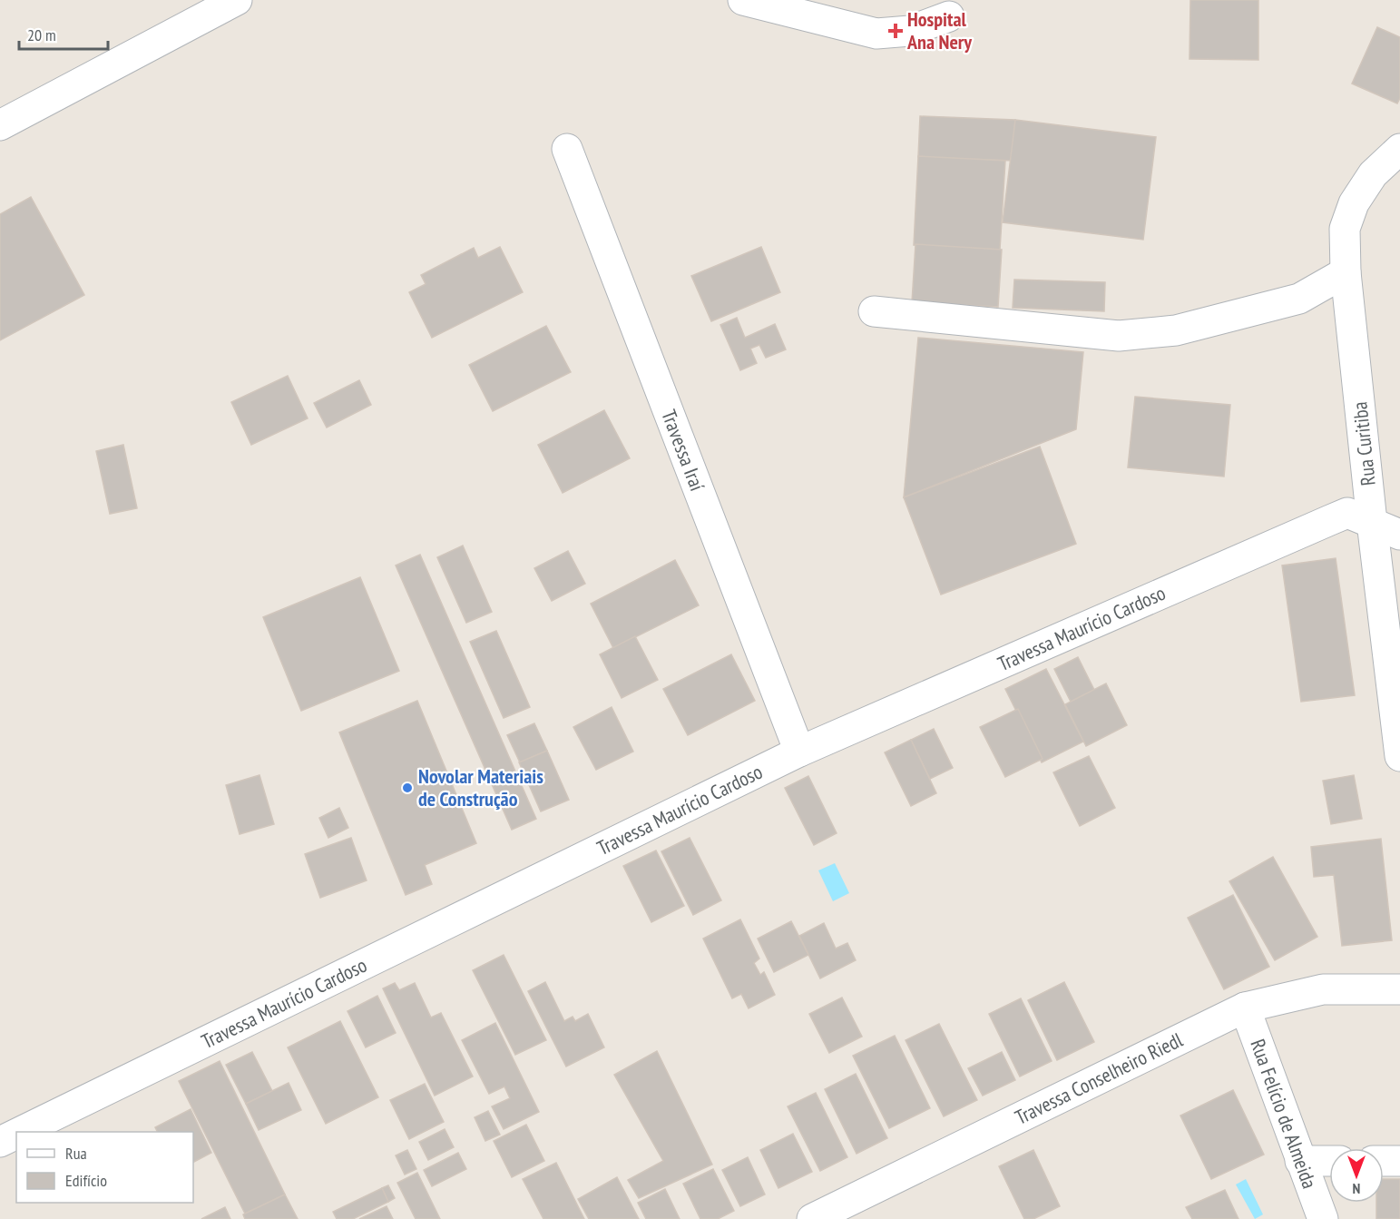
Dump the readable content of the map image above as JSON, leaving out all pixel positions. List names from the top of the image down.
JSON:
{
  "streets": {
    "street": [
      "Rua Curitiba",
      "Travessa Iraí",
      "Travessa Maurício Cardoso",
      "Travessa Conselheiro Riedl",
      "Rua Felício de Almeida"
    ]
  },
  "crossings": [
    ["Rua Curitiba", "Travessa Maurício Cardoso"],
    ["Travessa Iraí", "Travessa Maurício Cardoso"],
    ["Travessa Conselheiro Riedl", "Rua Felício de Almeida"]
  ],
  "places": {
    "health": ["Hospital Ana Nery"],
    "other": ["Novolar Materiais de Construção"]
  },
  "legend": ["Rua", "Edifício"],
  "scale_bar": "20 m",
  "north": "bottom"
}
